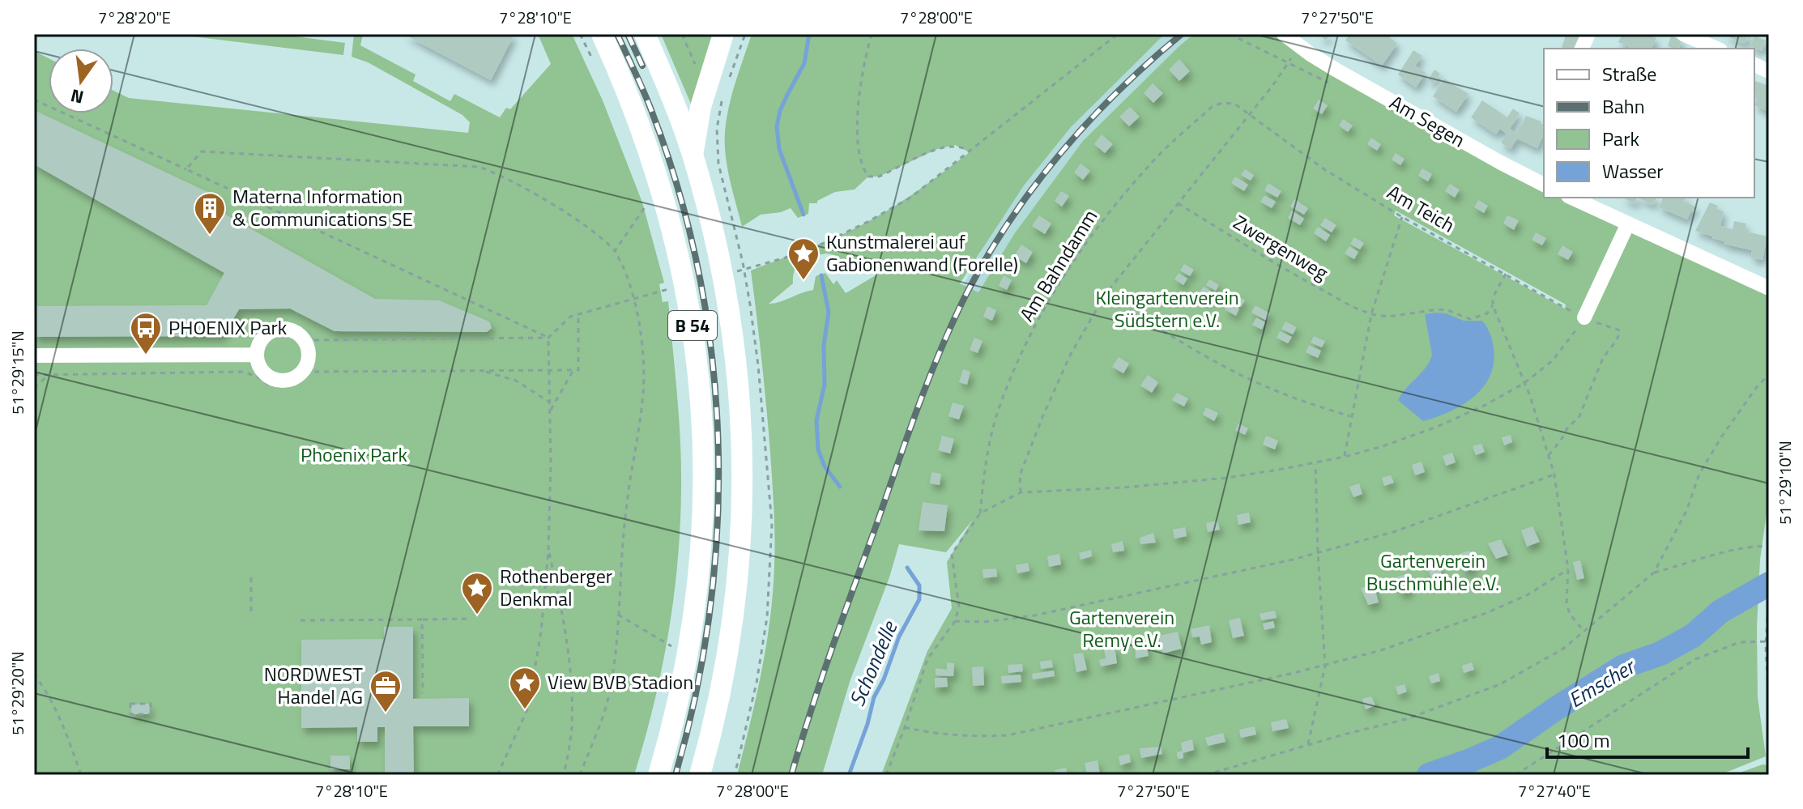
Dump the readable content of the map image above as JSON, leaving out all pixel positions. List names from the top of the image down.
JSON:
{
  "streets": {
    "highway": ["B 54"],
    "street": ["Am Segen"],
    "path": ["Am Teich", "Zwergenweg", "Am Bahndamm"]
  },
  "crossings": [
    ["Am Teich", "Am Bahndamm"]
  ],
  "water": ["Schondelle", "Emscher"],
  "parks": [
    "Kleingartenverein Südstern e.V.",
    "Phoenix Park",
    "Gartenverein Buschmühle e.V.",
    "Gartenverein Remy e.V."
  ],
  "places": {
    "building": ["Materna Information & Communications SE"],
    "place": ["Kunstmalerei auf Gabionenwand (Forelle)", "Rothenberger Denkmal", "View BVB Stadion"],
    "bus stop": ["PHOENIX Park"],
    "office": ["NORDWEST Handel AG"]
  },
  "legend": [
    "Straße",
    "Bahn",
    "Park",
    "Wasser"
  ],
  "scale_bar": "100 m",
  "north": "bottom",
  "coordinates": [
    "7°28'20\"E",
    "7°28'10\"E",
    "7°28'00\"E",
    "7°27'50\"E",
    "51°29'15\"N",
    "51°29'10\"N",
    "51°29'20\"N",
    "7°27'40\"E"
  ]
}
